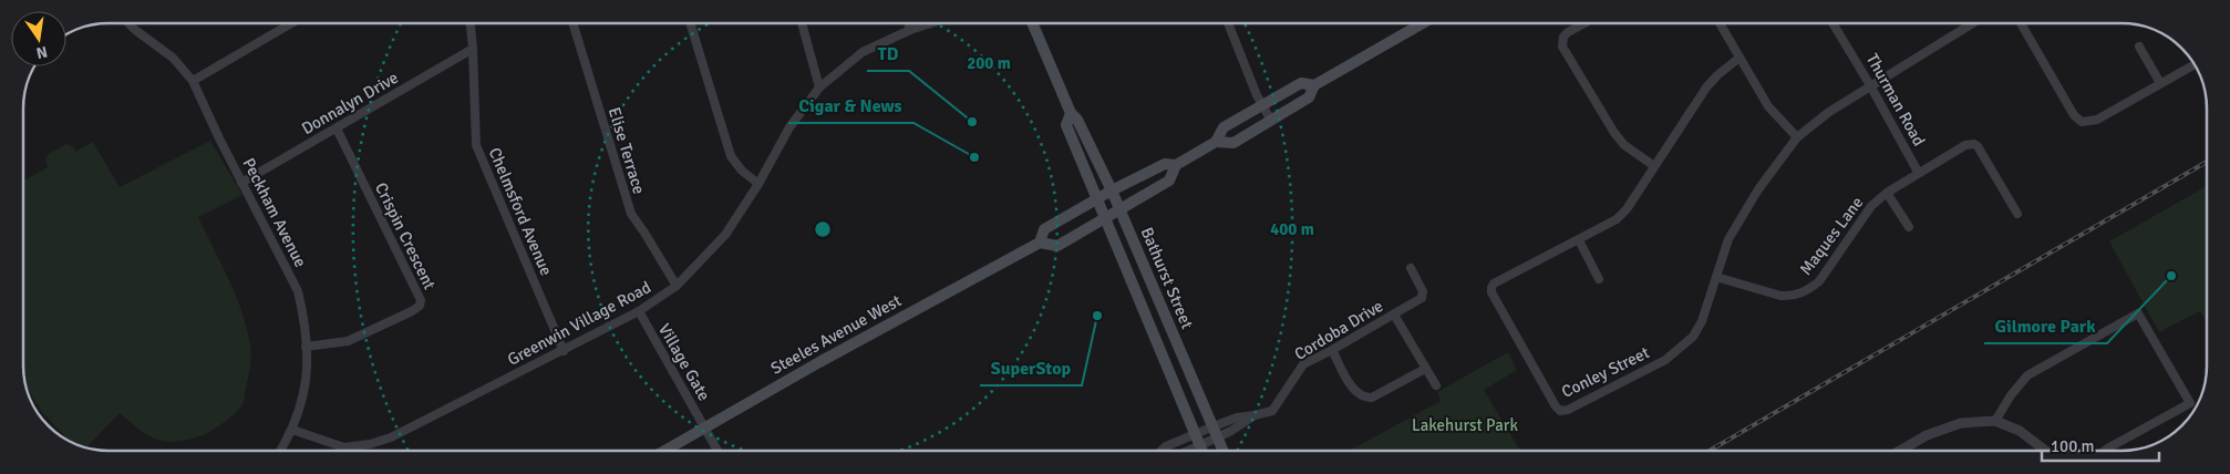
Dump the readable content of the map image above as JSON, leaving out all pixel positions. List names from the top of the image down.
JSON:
{
  "streets": {
    "main road": ["Bathurst Street", "Steeles Avenue West"],
    "street": [
      "Thurman Road",
      "Donnalyn Drive",
      "Elise Terrace",
      "Chelmsford Avenue",
      "Peckham Avenue",
      "Crispin Crescent",
      "Maques Lane",
      "Greenwin Village Road",
      "Cordoba Drive",
      "Village Gate",
      "Conley Street"
    ]
  },
  "crossings": [
    ["Thurman Road", "Maques Lane"],
    ["Thurman Road", "Conley Street"],
    ["Donnalyn Drive", "Chelmsford Avenue"],
    ["Donnalyn Drive", "Peckham Avenue"],
    ["Donnalyn Drive", "Crispin Crescent"],
    ["Elise Terrace", "Greenwin Village Road"],
    ["Chelmsford Avenue", "Greenwin Village Road"],
    ["Peckham Avenue", "Crispin Crescent"],
    ["Peckham Avenue", "Greenwin Village Road"],
    ["Maques Lane", "Conley Street"],
    ["Bathurst Street", "Cordoba Drive"],
    ["Bathurst Street", "Steeles Avenue West"],
    ["Greenwin Village Road", "Village Gate"],
    ["Steeles Avenue West", "Village Gate"]
  ],
  "parks": ["Lakehurst Park"],
  "places": [
    "TD",
    "Cigar & News",
    "Gilmore Park",
    "SuperStop"
  ],
  "scale_bar": "100 m",
  "north": "bottom",
  "rings": ["200 m", "400 m"]
}
